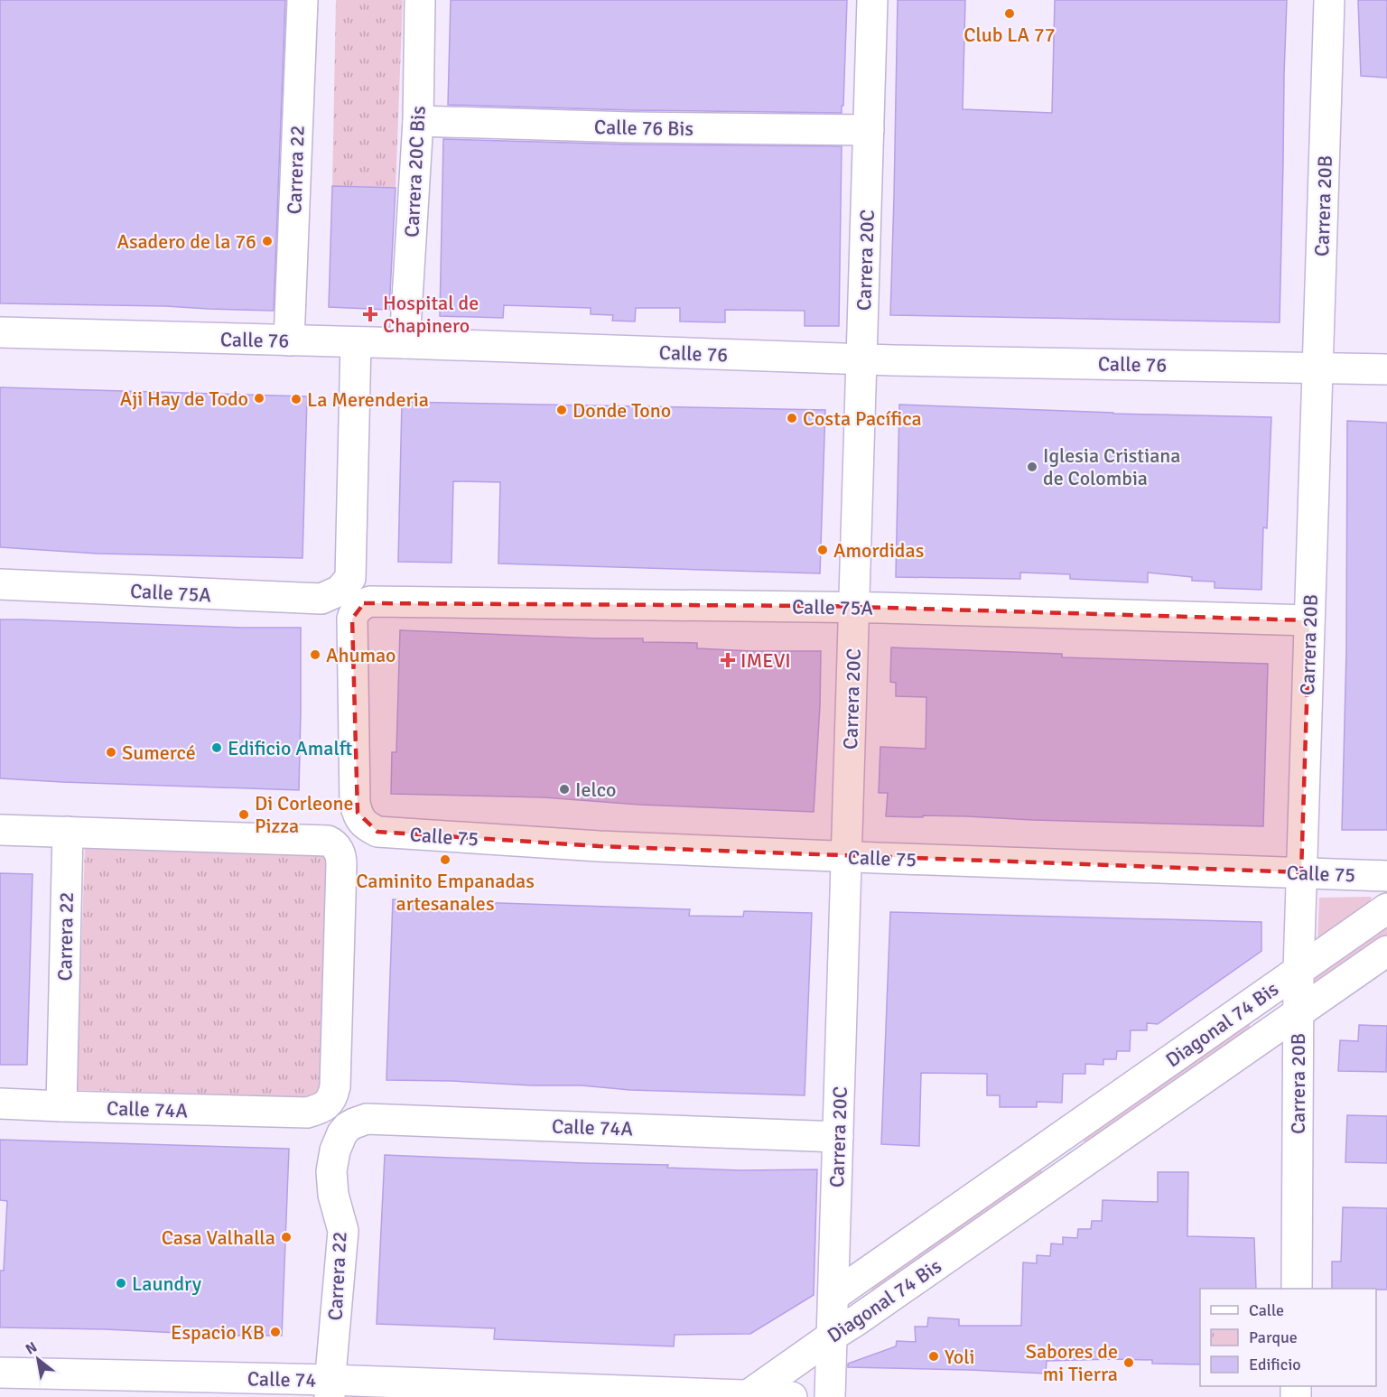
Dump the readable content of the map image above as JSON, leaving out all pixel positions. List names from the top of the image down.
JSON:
{
  "streets": {
    "street": [
      "Calle 76 Bis",
      "Carrera 22",
      "Carrera 20C Bis",
      "Carrera 20B",
      "Carrera 20C",
      "Calle 76",
      "Calle 75A",
      "Calle 75",
      "Diagonal 74 Bis",
      "Calle 74A",
      "Calle 74"
    ]
  },
  "crossings": [
    ["Calle 76 Bis", "Carrera 20C Bis"],
    ["Calle 76 Bis", "Carrera 20C"],
    ["Carrera 22", "Calle 76"],
    ["Carrera 22", "Calle 74A"],
    ["Carrera 22", "Calle 74"],
    ["Carrera 20C Bis", "Calle 76"],
    ["Carrera 20B", "Calle 76"],
    ["Carrera 20B", "Calle 75A"],
    ["Carrera 20B", "Calle 75"],
    ["Carrera 20B", "Diagonal 74 Bis"],
    ["Carrera 20C", "Calle 76"],
    ["Carrera 20C", "Calle 75A"],
    ["Carrera 20C", "Calle 75"],
    ["Carrera 20C", "Diagonal 74 Bis"],
    ["Carrera 20C", "Calle 74A"],
    ["Calle 75A", "Calle 75"],
    ["Diagonal 74 Bis", "Calle 74"]
  ],
  "places": {
    "other": [
      "Club LA 77",
      "Asadero de la 76",
      "Aji Hay de Todo",
      "La Merenderia",
      "Donde Tono",
      "Costa Pacífica",
      "Iglesia Cristiana de Colombia",
      "Amordidas",
      "Ahumao",
      "Edificio Amalft",
      "Sumercé",
      "Ielco",
      "Di Corleone Pizza",
      "Caminito Empanadas artesanales",
      "Casa Valhalla",
      "Laundry",
      "Espacio KB",
      "Yoli",
      "Sabores de mi Tierra"
    ],
    "health": ["Hospital de Chapinero", "IMEVI"]
  },
  "legend": ["Calle", "Parque", "Edificio"],
  "north": "top left"
}
